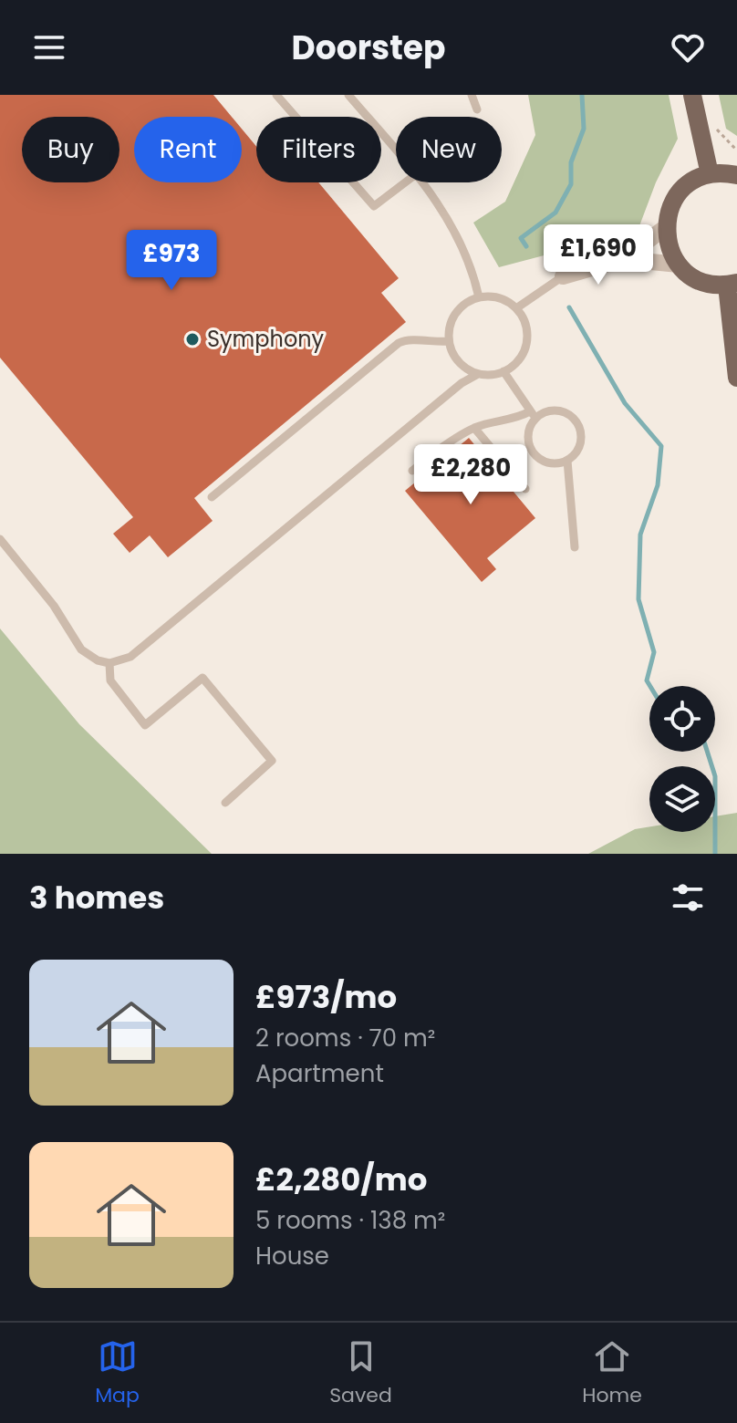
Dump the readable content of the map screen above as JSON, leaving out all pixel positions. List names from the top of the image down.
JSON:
{
  "places": ["Symphony"],
  "page": {
    "header": "Doorstep",
    "chip": [
      "Buy",
      "Rent",
      "Filters",
      "New"
    ],
    "price": ["£1,690", "£973", "£2,280"],
    "heading": "3 homes",
    "list": [
      {
        "name": "£973/mo",
        "note": "2 rooms · 70 m² · Apartment"
      },
      {
        "name": "£2,280/mo",
        "note": "5 rooms · 138 m² · House"
      }
    ],
    "tabs": ["Map", "Saved", "Home"]
  }
}
